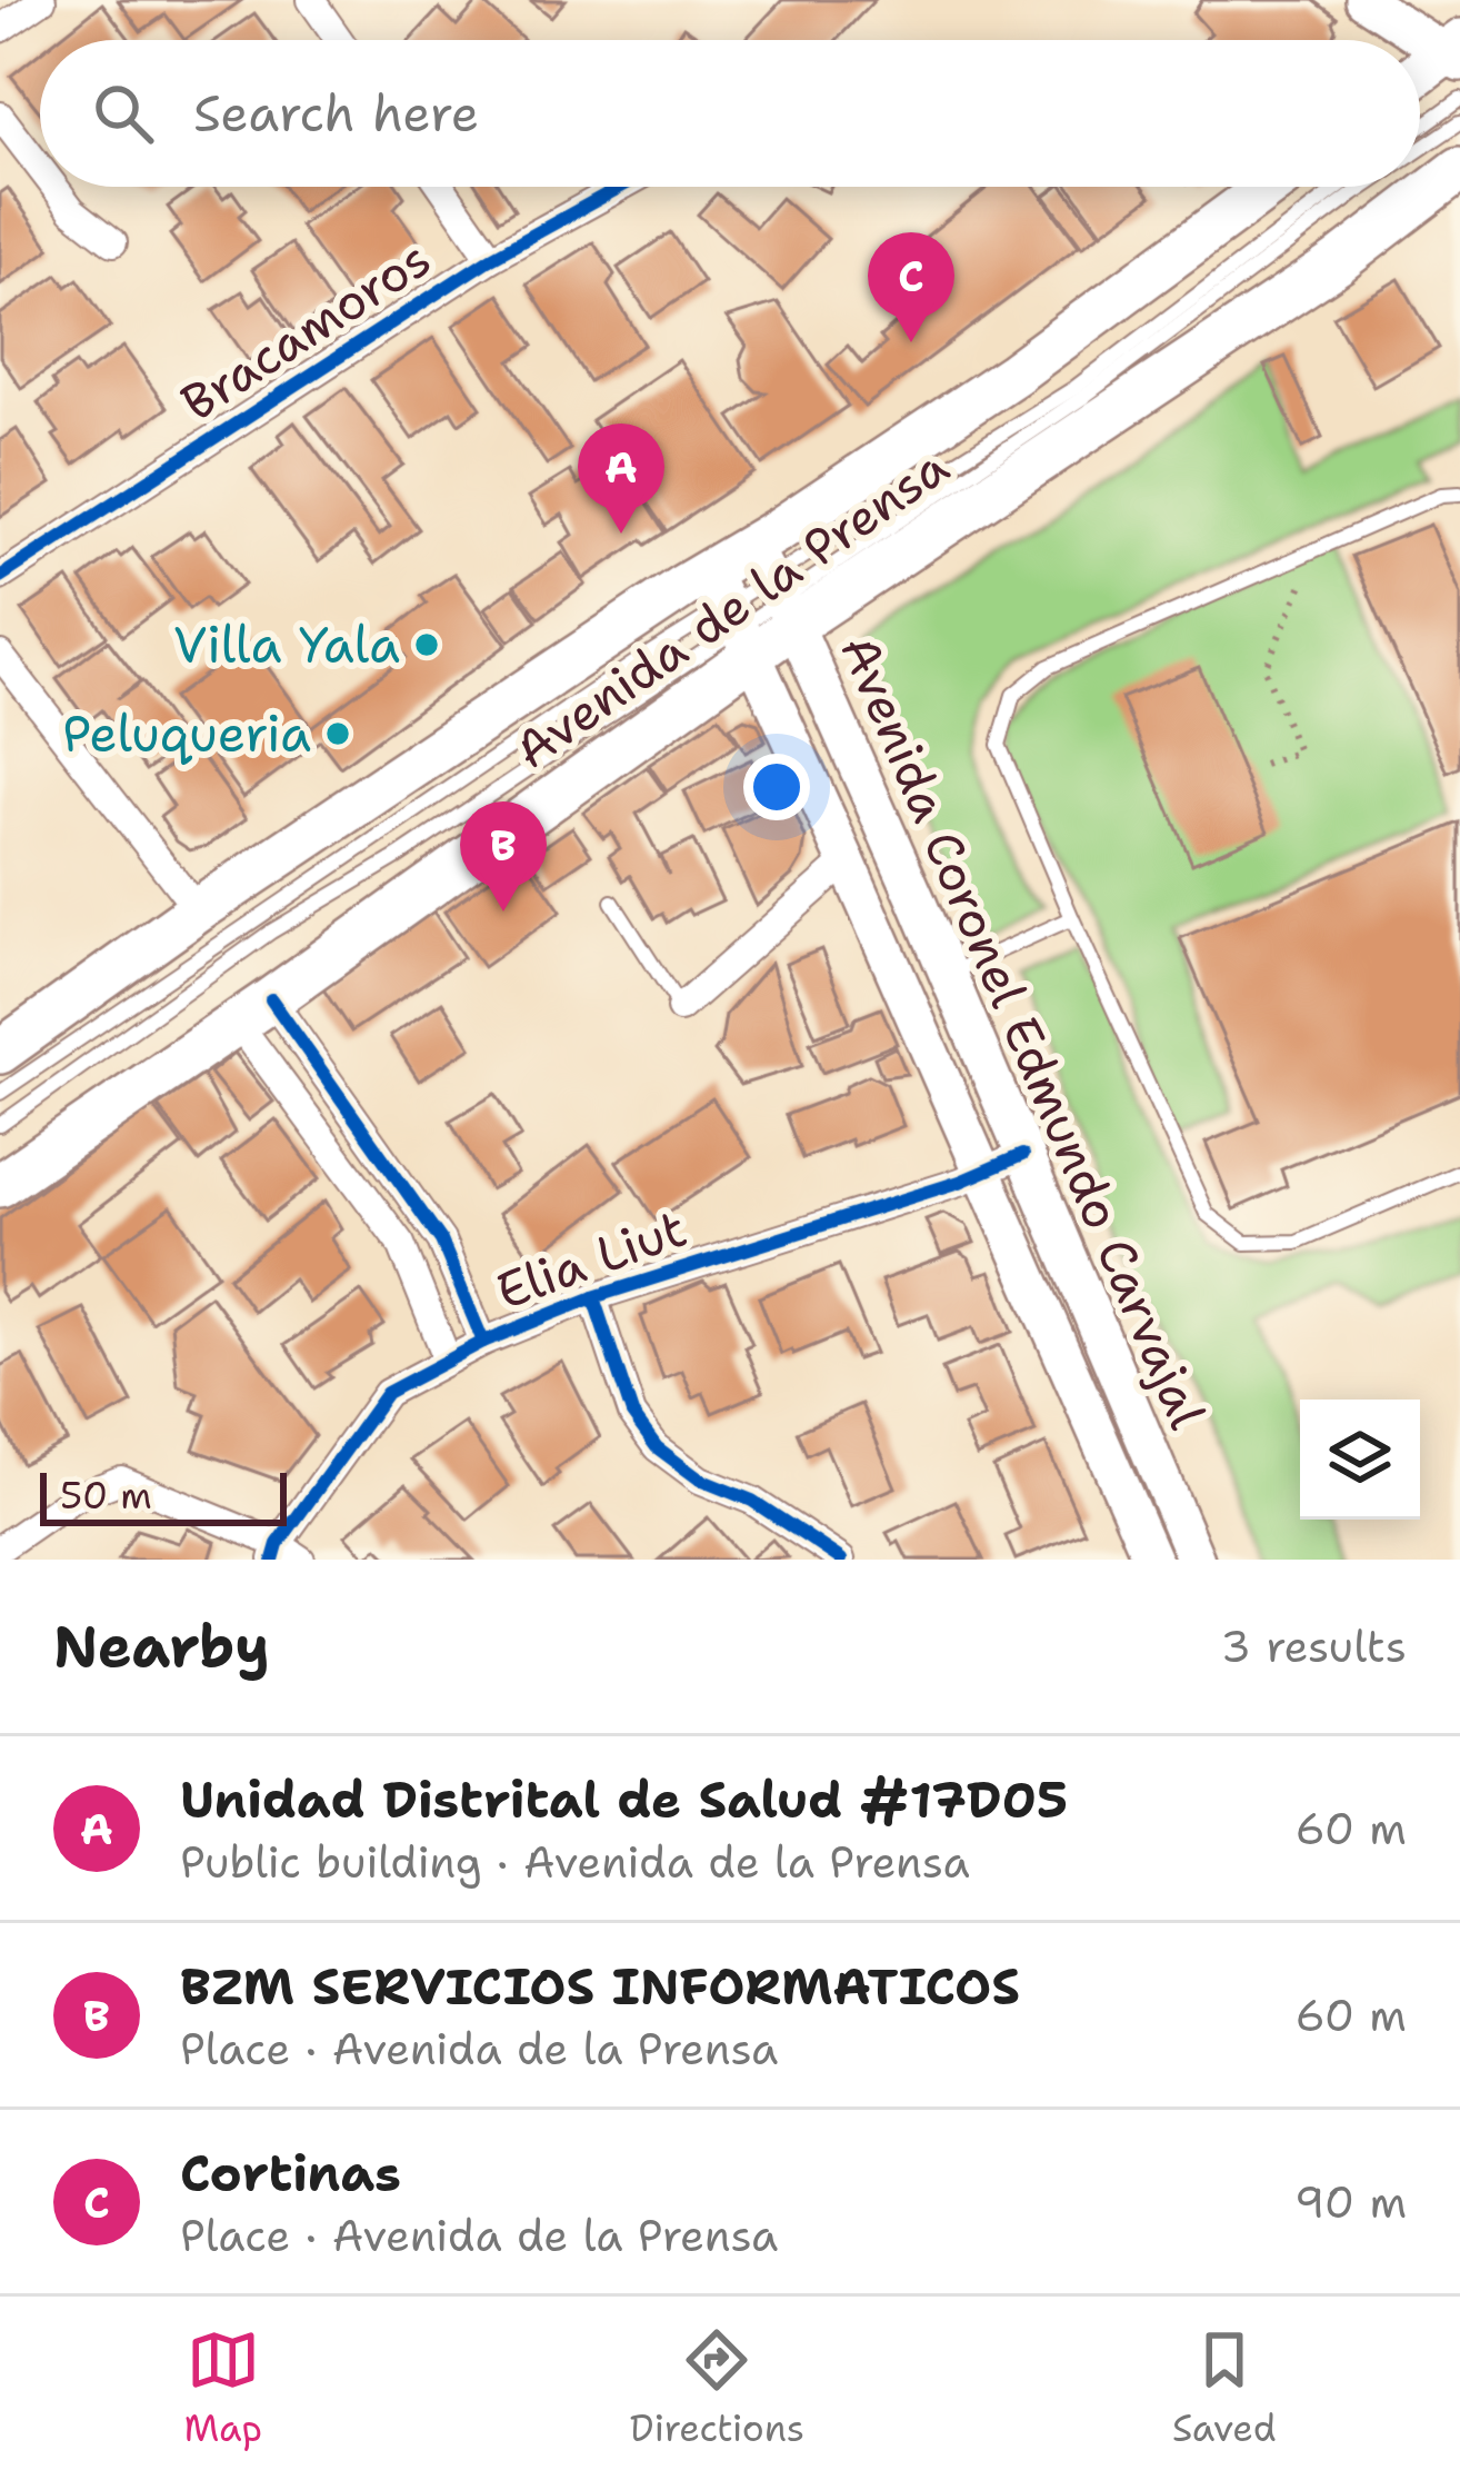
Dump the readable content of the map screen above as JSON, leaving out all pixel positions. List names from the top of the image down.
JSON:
{
  "streets": {
    "main road": ["Avenida de la Prensa", "Avenida Coronel Edmundo Carvajal"],
    "street": ["Bracamoros", "Elia Liut"]
  },
  "crossings": [
    ["Avenida de la Prensa", "Avenida Coronel Edmundo Carvajal"],
    ["Avenida Coronel Edmundo Carvajal", "Elia Liut"]
  ],
  "places": ["Villa Yala", "Peluqueria"],
  "scale_bar": "50 m",
  "page": {
    "search": "Search here",
    "pins": ["C", "A", "B"],
    "scale": "50 m",
    "heading": ["Nearby", "3 results"],
    "list": [
      {
        "mark": "A",
        "name": "Unidad Distrital de Salud #17D05",
        "note": "Public building · Avenida de la Prensa",
        "value": "60 m"
      },
      {
        "mark": "B",
        "name": "BZM SERVICIOS INFORMATICOS",
        "note": "Place · Avenida de la Prensa",
        "value": "60 m"
      },
      {
        "mark": "C",
        "name": "Cortinas",
        "note": "Place · Avenida de la Prensa",
        "value": "90 m"
      }
    ],
    "nav": ["Map", "Directions", "Saved"]
  }
}
